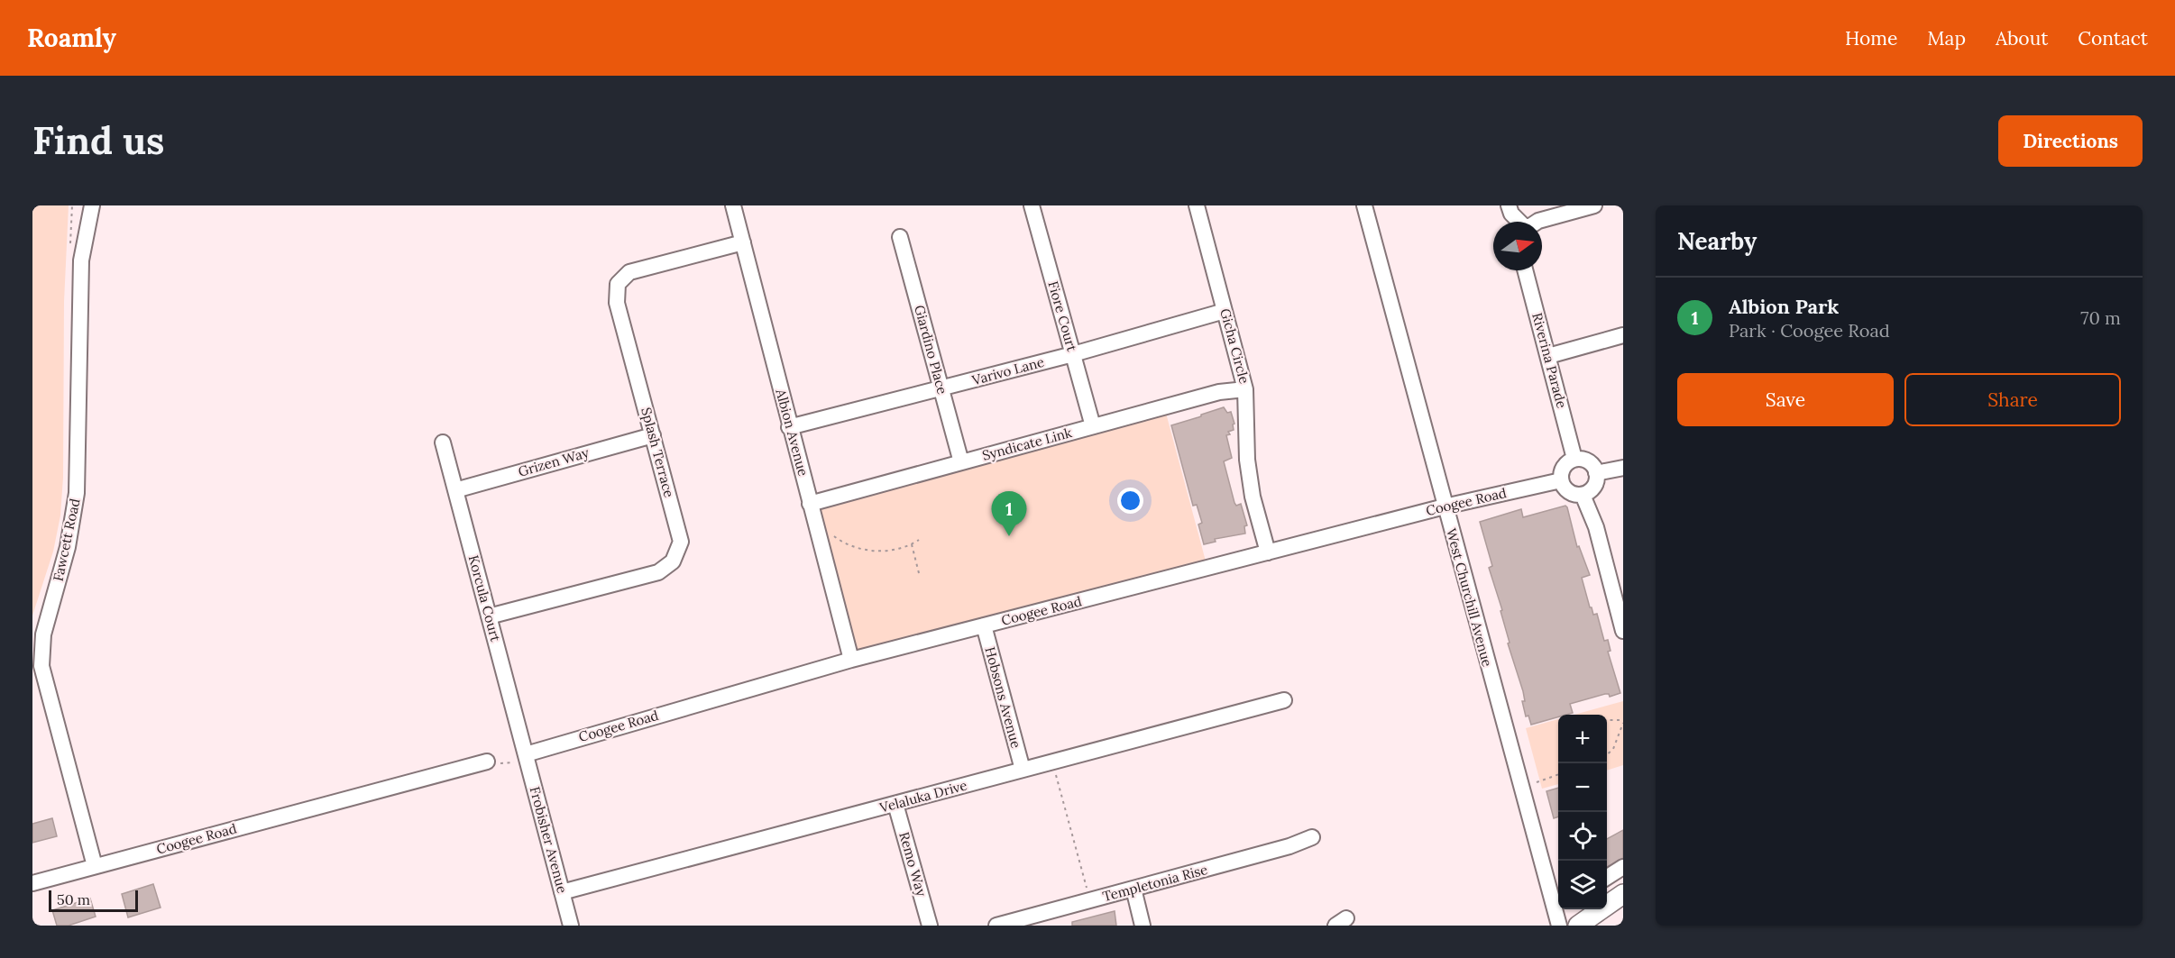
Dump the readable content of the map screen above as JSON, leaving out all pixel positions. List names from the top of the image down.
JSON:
{
  "streets": {
    "street": [
      "Fiore Court",
      "Gicha Circle",
      "Giardino Place",
      "Riverina Parade",
      "Varivo Lane",
      "Albion Avenue",
      "Syndicate Link",
      "Splash Terrace",
      "Grizen Way",
      "Coogee Road",
      "Fawcett Road",
      "West Churchill Avenue",
      "Korcula Court",
      "Hobsons Avenue",
      "Velaluka Drive",
      "Frobisher Avenue",
      "Remo Way",
      "Templetonia Rise"
    ]
  },
  "crossings": [
    ["Fiore Court", "Varivo Lane"],
    ["Fiore Court", "Syndicate Link"],
    ["Gicha Circle", "Varivo Lane"],
    ["Gicha Circle", "Syndicate Link"],
    ["Gicha Circle", "Coogee Road"],
    ["Giardino Place", "Varivo Lane"],
    ["Giardino Place", "Syndicate Link"],
    ["Riverina Parade", "Coogee Road"],
    ["Varivo Lane", "Albion Avenue"],
    ["Albion Avenue", "Syndicate Link"],
    ["Albion Avenue", "Splash Terrace"],
    ["Albion Avenue", "Coogee Road"],
    ["Splash Terrace", "Grizen Way"],
    ["Splash Terrace", "Korcula Court"],
    ["Grizen Way", "Korcula Court"],
    ["Coogee Road", "Fawcett Road"],
    ["Coogee Road", "West Churchill Avenue"],
    ["Coogee Road", "Korcula Court"],
    ["Coogee Road", "Hobsons Avenue"],
    ["Coogee Road", "Frobisher Avenue"],
    ["Korcula Court", "Frobisher Avenue"],
    ["Hobsons Avenue", "Velaluka Drive"],
    ["Velaluka Drive", "Frobisher Avenue"],
    ["Velaluka Drive", "Remo Way"]
  ],
  "scale_bar": "50 m",
  "north": "right",
  "page": {
    "header": "Roamly",
    "nav": [
      "Home",
      "Map",
      "About",
      "Contact"
    ],
    "buttons": [
      "Directions",
      ["Save", "Share"]
    ],
    "title": "Find us",
    "heading": "Nearby",
    "list": [
      {
        "mark": "1",
        "name": "Albion Park",
        "note": "Park · Coogee Road",
        "value": "70 m"
      }
    ],
    "pins": "1",
    "map_buttons": ["+", "−"],
    "scale": "50 m"
  }
}
